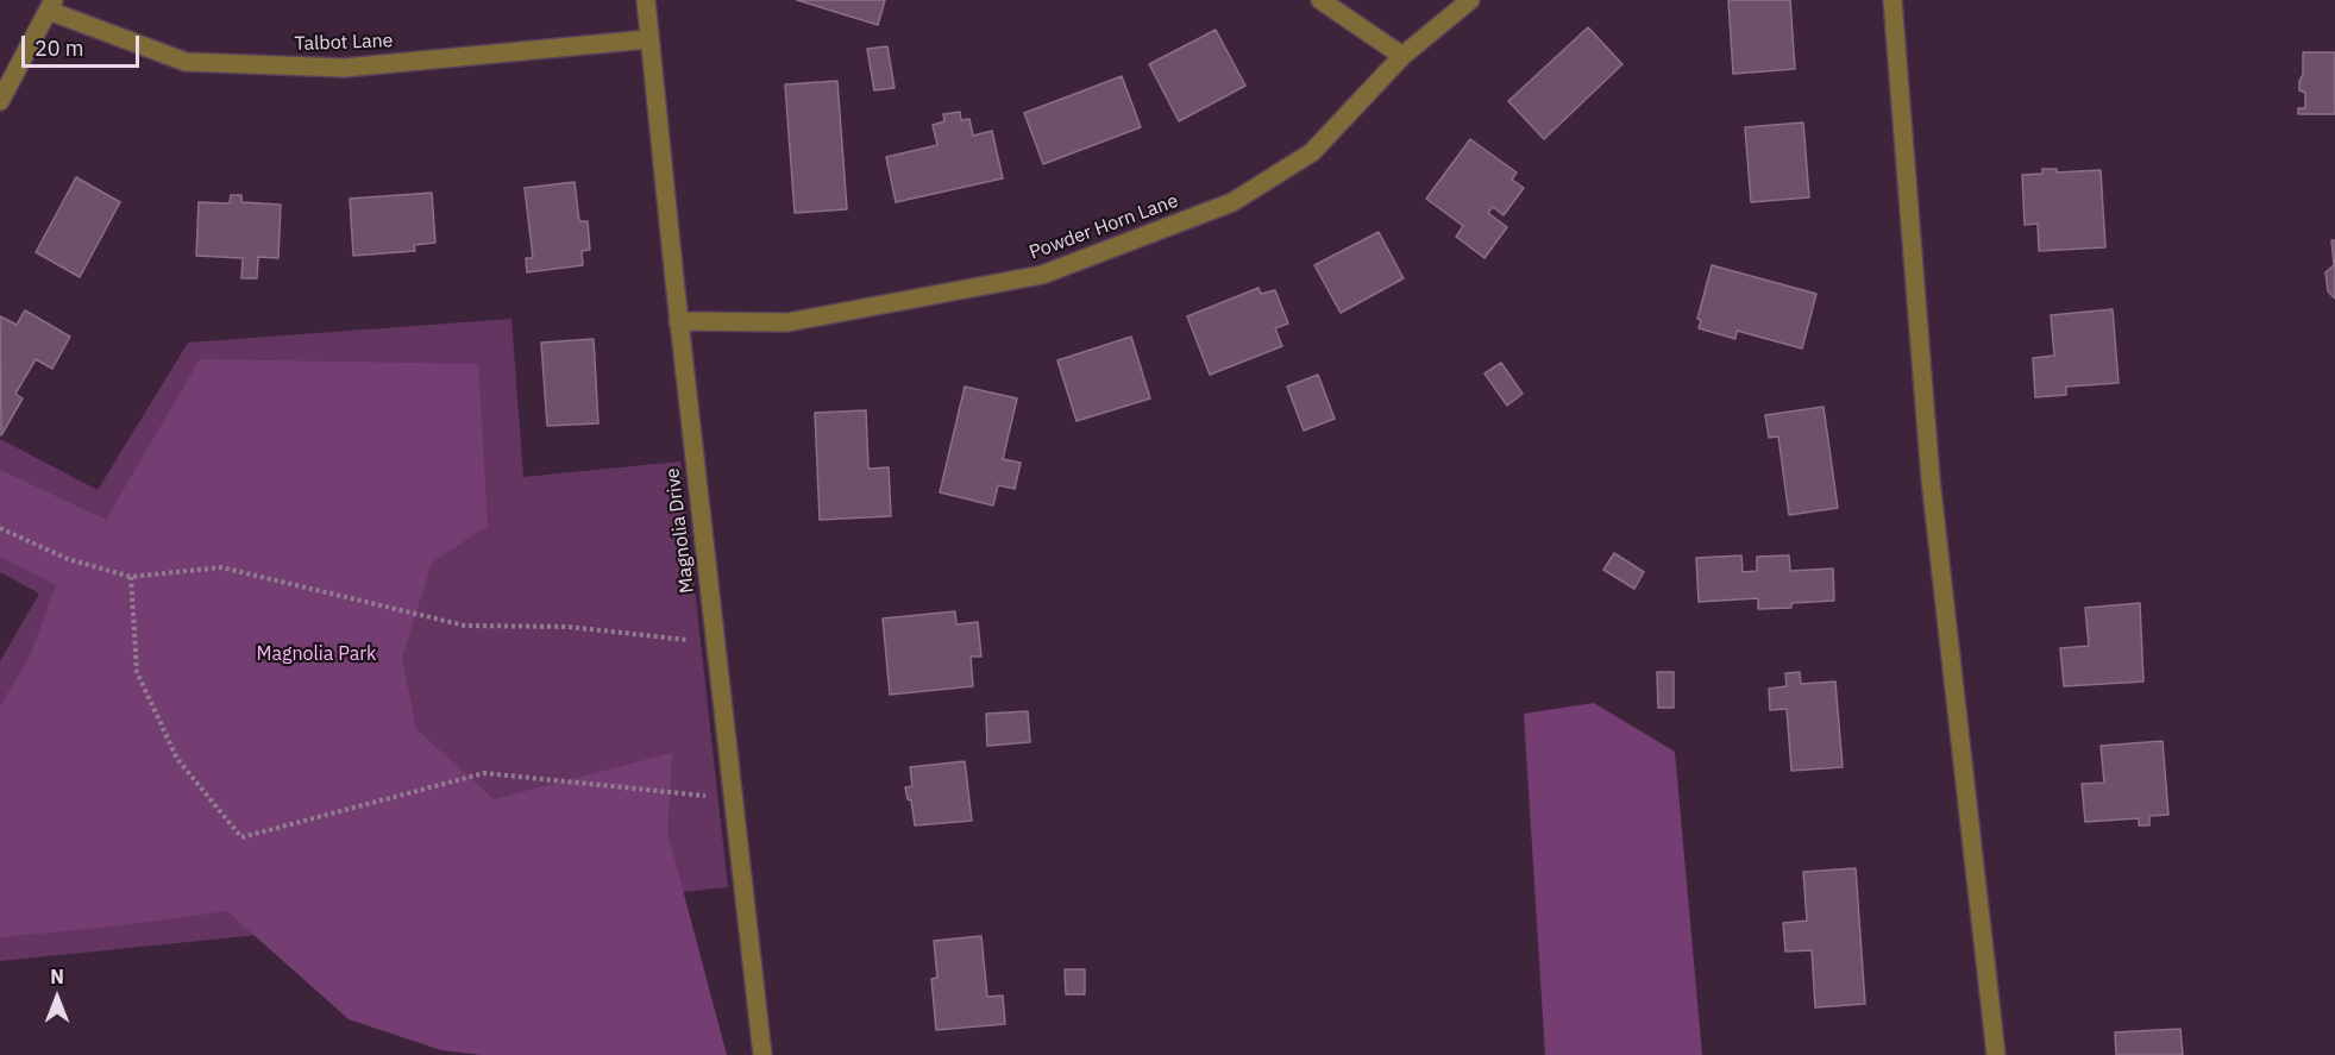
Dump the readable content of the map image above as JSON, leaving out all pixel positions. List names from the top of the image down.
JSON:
{
  "streets": {
    "street": ["Talbot Lane", "Powder Horn Lane", "Magnolia Drive"]
  },
  "crossings": [
    ["Talbot Lane", "Magnolia Drive"],
    ["Powder Horn Lane", "Magnolia Drive"]
  ],
  "parks": ["Magnolia Park"],
  "scale_bar": "20 m",
  "north": "top"
}
